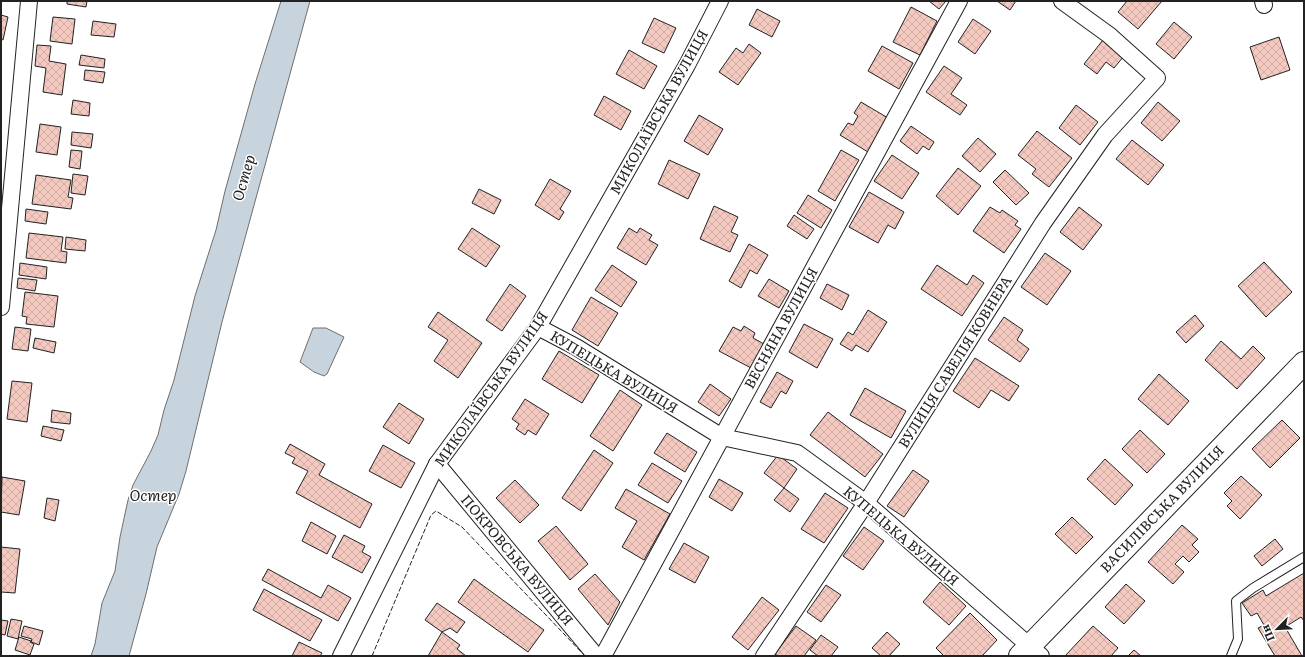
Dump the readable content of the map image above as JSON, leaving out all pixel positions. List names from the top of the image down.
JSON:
{
  "streets": {
    "main road": ["ВАСИЛІВСЬКА ВУЛИЦЯ"],
    "street": [
      "МИКОЛАЇВСЬКА ВУЛИЦЯ",
      "ВЕСНЯНА ВУЛИЦЯ",
      "ВУЛИЦЯ САВЕЛІЯ КОВНЕРА",
      "КУПЕЦЬКА ВУЛИЦЯ",
      "ПОКРОВСЬКА ВУЛИЦЯ"
    ]
  },
  "crossings": [
    ["МИКОЛАЇВСЬКА ВУЛИЦЯ", "КУПЕЦЬКА ВУЛИЦЯ"],
    ["МИКОЛАЇВСЬКА ВУЛИЦЯ", "ПОКРОВСЬКА ВУЛИЦЯ"],
    ["ВЕСНЯНА ВУЛИЦЯ", "КУПЕЦЬКА ВУЛИЦЯ"],
    ["ВУЛИЦЯ САВЕЛІЯ КОВНЕРА", "КУПЕЦЬКА ВУЛИЦЯ"],
    ["КУПЕЦЬКА ВУЛИЦЯ", "ВАСИЛІВСЬКА ВУЛИЦЯ"]
  ],
  "water": ["Остер"],
  "north": "bottom left"
}
